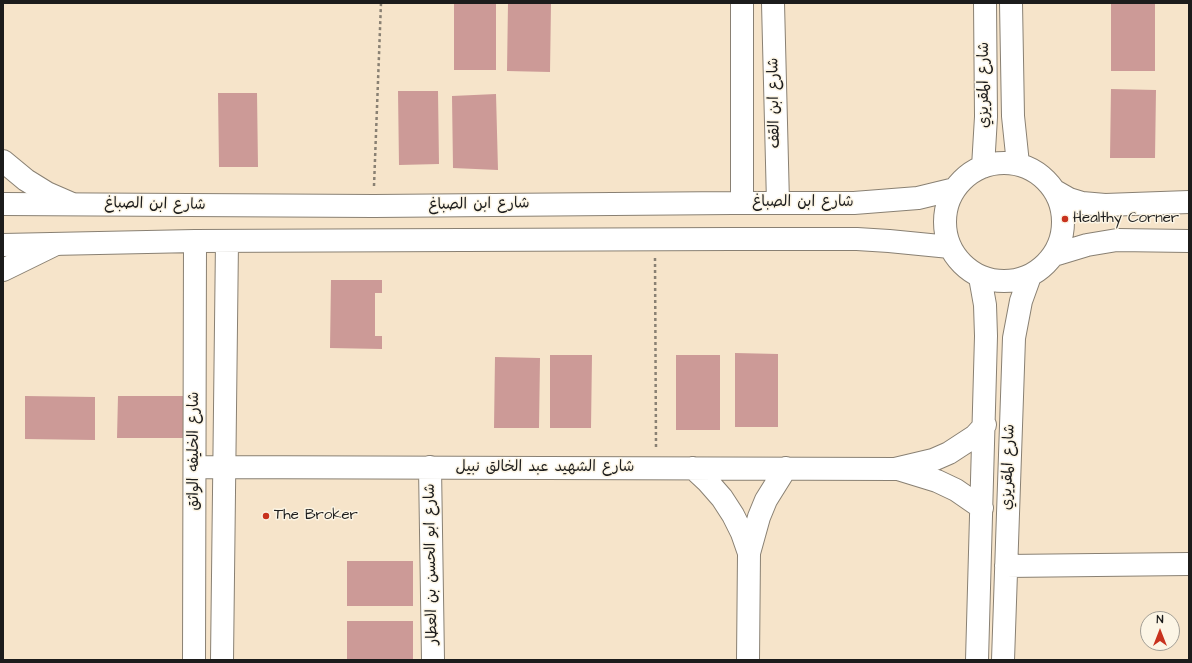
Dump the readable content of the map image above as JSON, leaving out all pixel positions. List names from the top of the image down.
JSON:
{
  "streets": {
    "street": [
      "شارع المقريزي",
      "شارع ابن القف",
      "شارع ابن الصباغ",
      "شارع الخليفه الواثق",
      "شارع الشهيد عبد الخالق نبيل",
      "شارع ابو الحسن بن العطار"
    ]
  },
  "crossings": [
    ["شارع المقريزي", "شارع ابن الصباغ"],
    ["شارع المقريزي", "شارع الشهيد عبد الخالق نبيل"],
    ["شارع ابن القف", "شارع ابن الصباغ"],
    ["شارع الخليفه الواثق", "شارع الشهيد عبد الخالق نبيل"],
    ["شارع الشهيد عبد الخالق نبيل", "شارع ابو الحسن بن العطار"]
  ],
  "places": ["Healthy Corner", "The Broker"],
  "north": "top"
}
